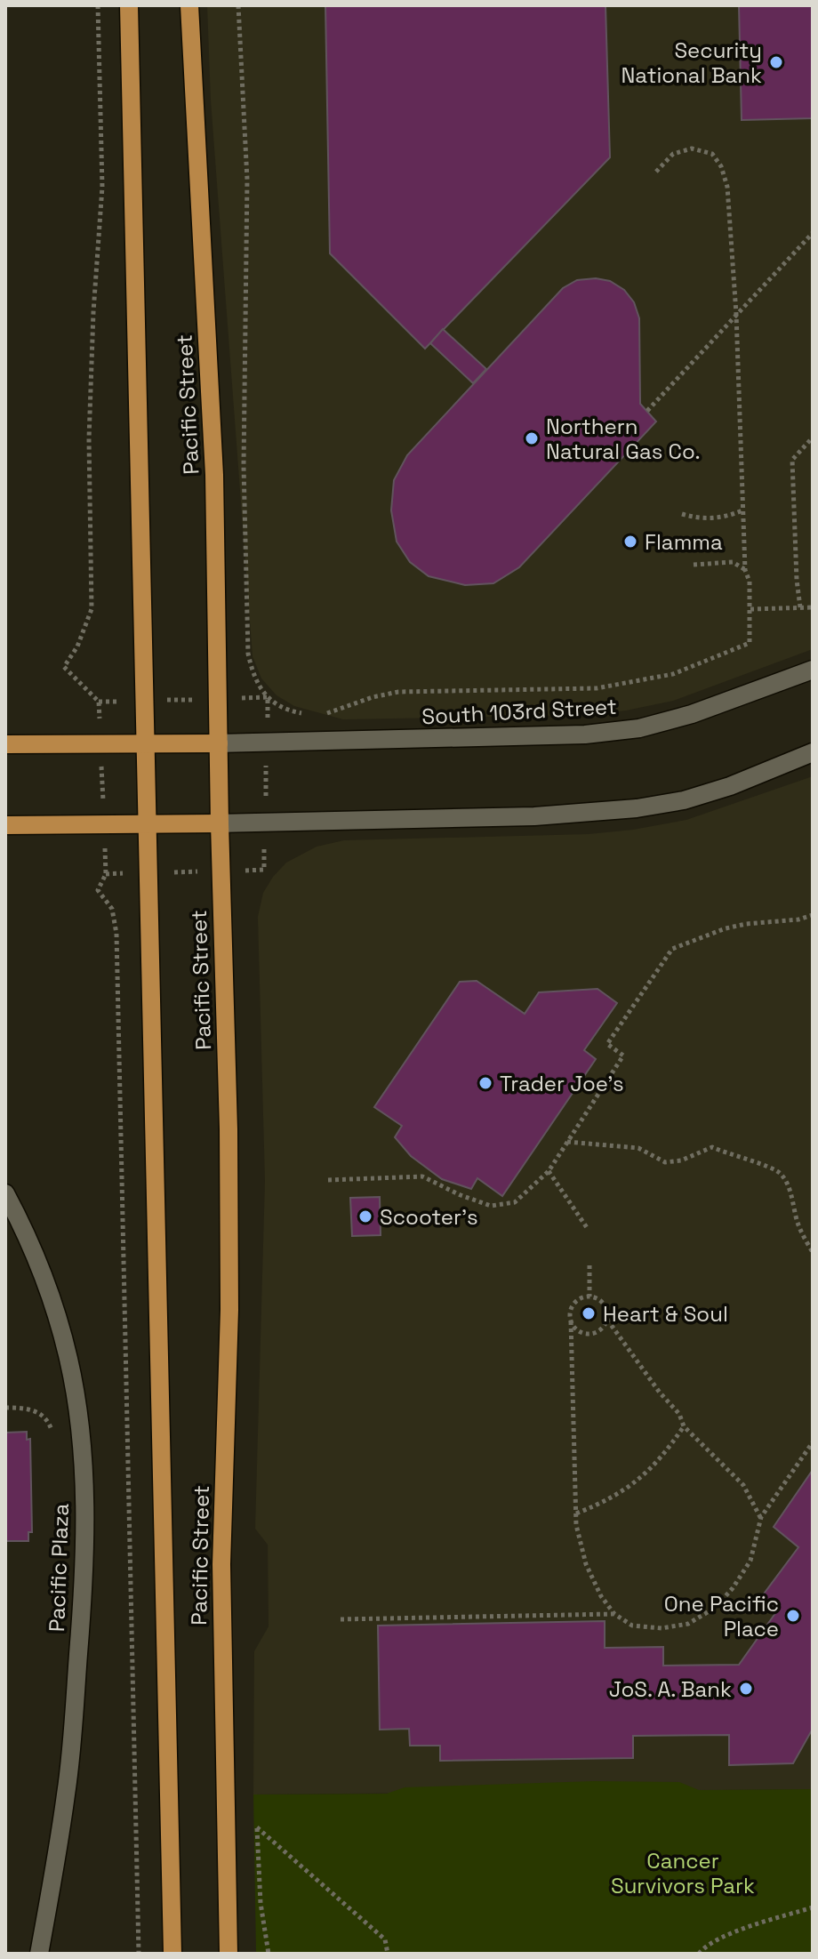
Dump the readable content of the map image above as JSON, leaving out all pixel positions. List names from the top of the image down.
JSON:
{
  "streets": {
    "main road": ["Pacific Street"],
    "street": ["South 103rd Street", "Pacific Plaza"]
  },
  "crossings": [
    ["Pacific Street", "South 103rd Street"]
  ],
  "parks": ["Cancer Survivors Park"],
  "places": [
    "Security National Bank",
    "Northern Natural Gas Co.",
    "Flamma",
    "Trader Joe's",
    "Scooter's",
    "Heart & Soul",
    "One Pacific Place",
    "JoS. A. Bank"
  ]
}
